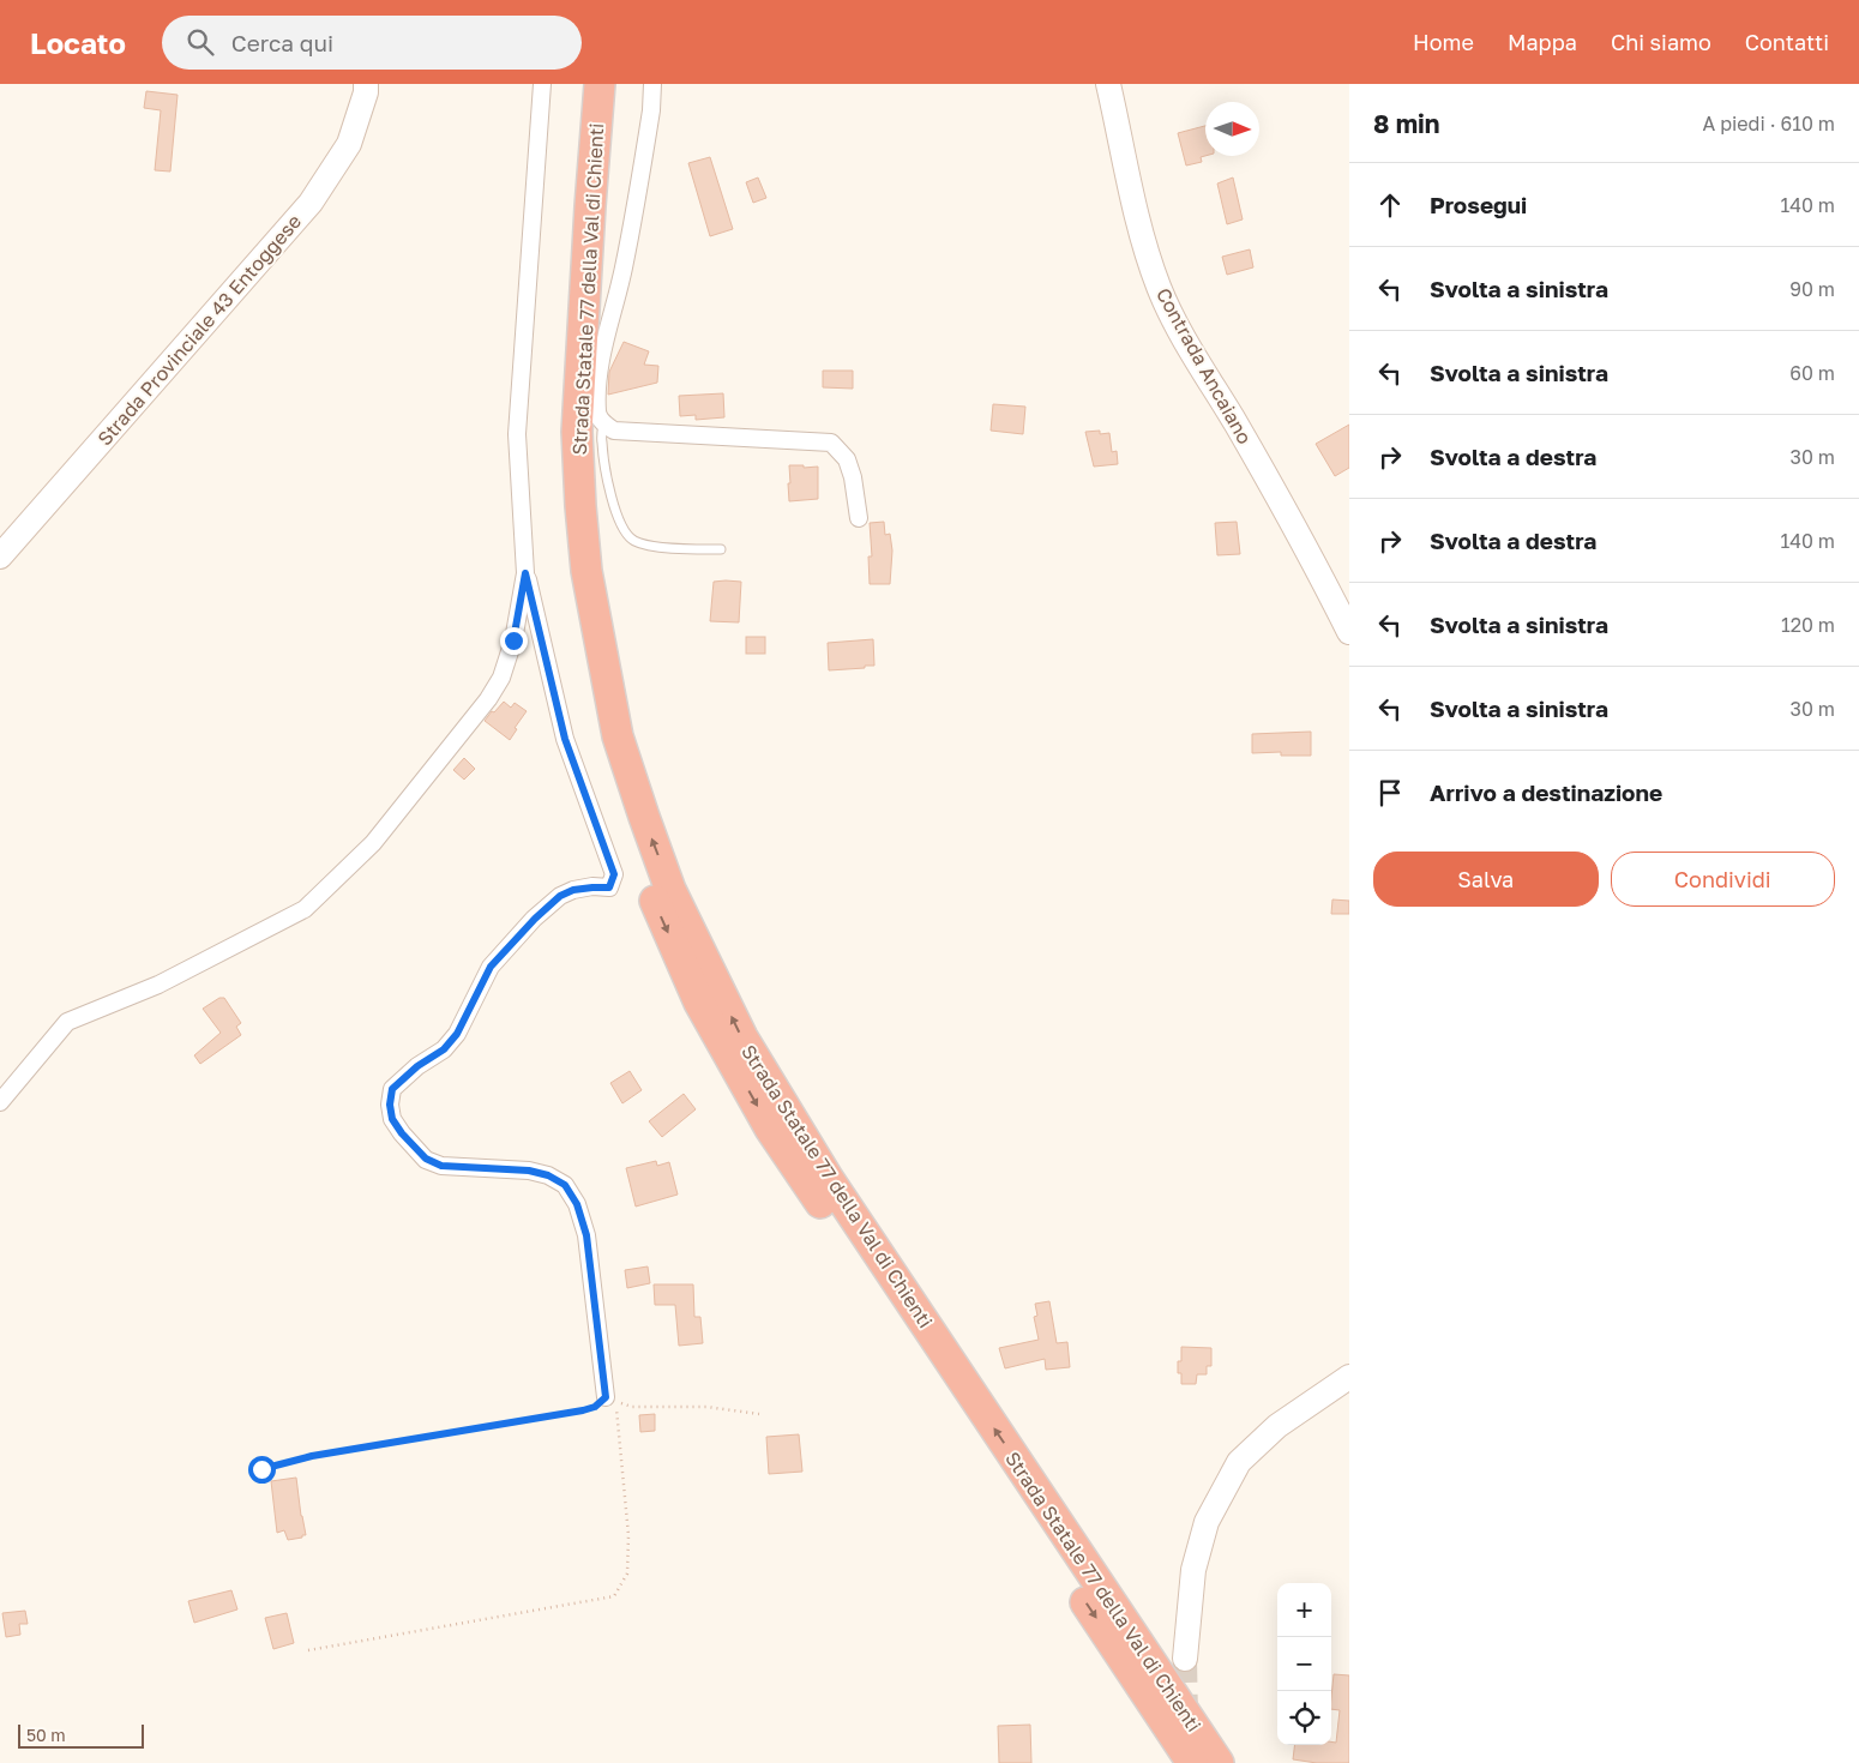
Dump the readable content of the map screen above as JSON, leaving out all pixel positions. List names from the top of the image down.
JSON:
{
  "streets": {
    "highway": ["Strada Statale 77 della Val di Chienti"],
    "street": ["Strada Provinciale 43 Entoggese", "Contrada Ancaiano"]
  },
  "scale_bar": "50 m",
  "north": "right",
  "page": {
    "header": "Locato",
    "search": "Cerca qui",
    "nav": [
      "Home",
      "Mappa",
      "Chi siamo",
      "Contatti"
    ],
    "heading": ["8 min", "A piedi · 610 m"],
    "list": [
      ["Prosegui", "140 m"],
      ["Svolta a sinistra", "90 m"],
      ["Svolta a sinistra", "60 m"],
      ["Svolta a destra", "30 m"],
      ["Svolta a destra", "140 m"],
      ["Svolta a sinistra", "120 m"],
      ["Svolta a sinistra", "30 m"],
      "Arrivo a destinazione"
    ],
    "buttons": ["Salva", "Condividi"],
    "map_buttons": ["+", "−"],
    "scale": "50 m"
  }
}
